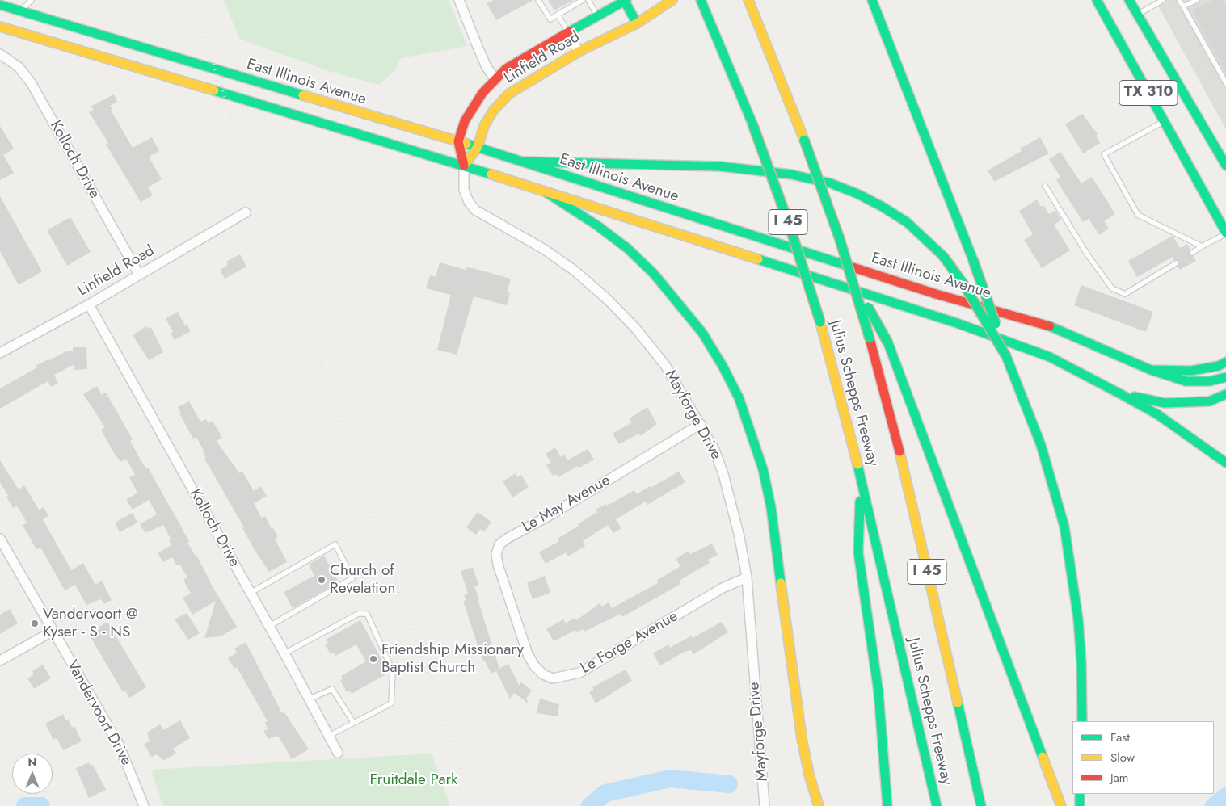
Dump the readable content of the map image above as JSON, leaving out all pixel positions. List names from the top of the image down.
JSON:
{
  "streets": {
    "main road": [
      "Linfield Road",
      "East Illinois Avenue",
      "TX 310",
      "I 45",
      "Julius Schepps Freeway"
    ],
    "street": [
      "Kolloch Drive",
      "Mayforge Drive",
      "Le May Avenue",
      "Le Forge Avenue",
      "Vandervoort Drive"
    ]
  },
  "crossings": [
    ["Linfield Road", "East Illinois Avenue"],
    ["Linfield Road", "Kolloch Drive"],
    ["Linfield Road", "Mayforge Drive"],
    ["Mayforge Drive", "Le May Avenue"],
    ["Mayforge Drive", "Le Forge Avenue"],
    ["Le May Avenue", "Le Forge Avenue"]
  ],
  "parks": ["Fruitdale Park"],
  "places": ["Church of Revelation", "Vandervoort @ Kyser - S - NS", "Friendship Missionary Baptist Church"],
  "legend": ["Fast", "Slow", "Jam"],
  "north": "top"
}
